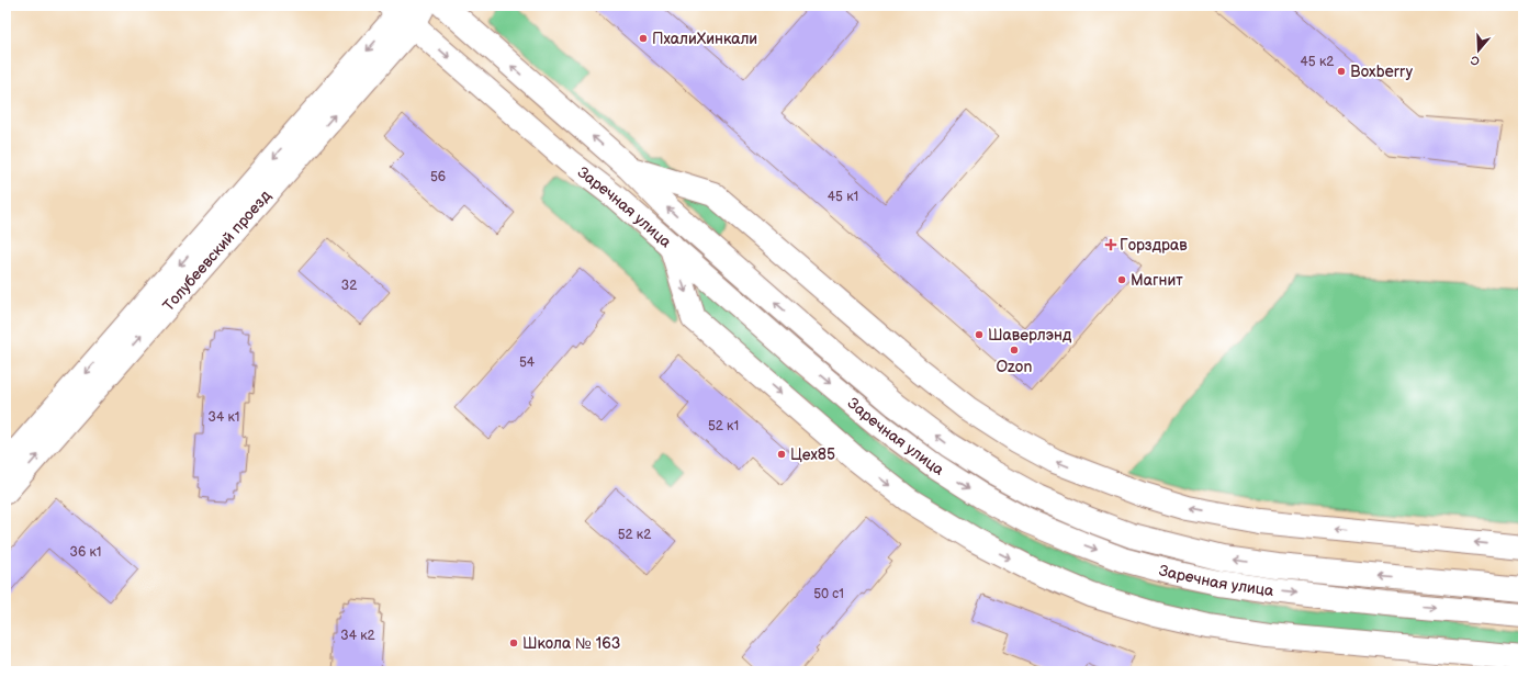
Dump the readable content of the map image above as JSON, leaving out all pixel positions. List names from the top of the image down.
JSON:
{
  "streets": {
    "street": ["Заречная улица", "Толубеевский проезд"]
  },
  "crossings": [
    ["Заречная улица", "Толубеевский проезд"]
  ],
  "places": {
    "other": [
      "ПхалиХинкали",
      "Boxberry",
      "Магнит",
      "Шаверлэнд",
      "Ozon",
      "Цех85",
      "Школа № 163"
    ],
    "health": ["Горздрав"]
  },
  "house_numbers": [
    "45 к2",
    "56",
    "45 к1",
    "32",
    "54",
    "34 к1",
    "52 к1",
    "52 к2",
    "36 к1",
    "50 с1",
    "34 к2"
  ],
  "north": "bottom"
}
